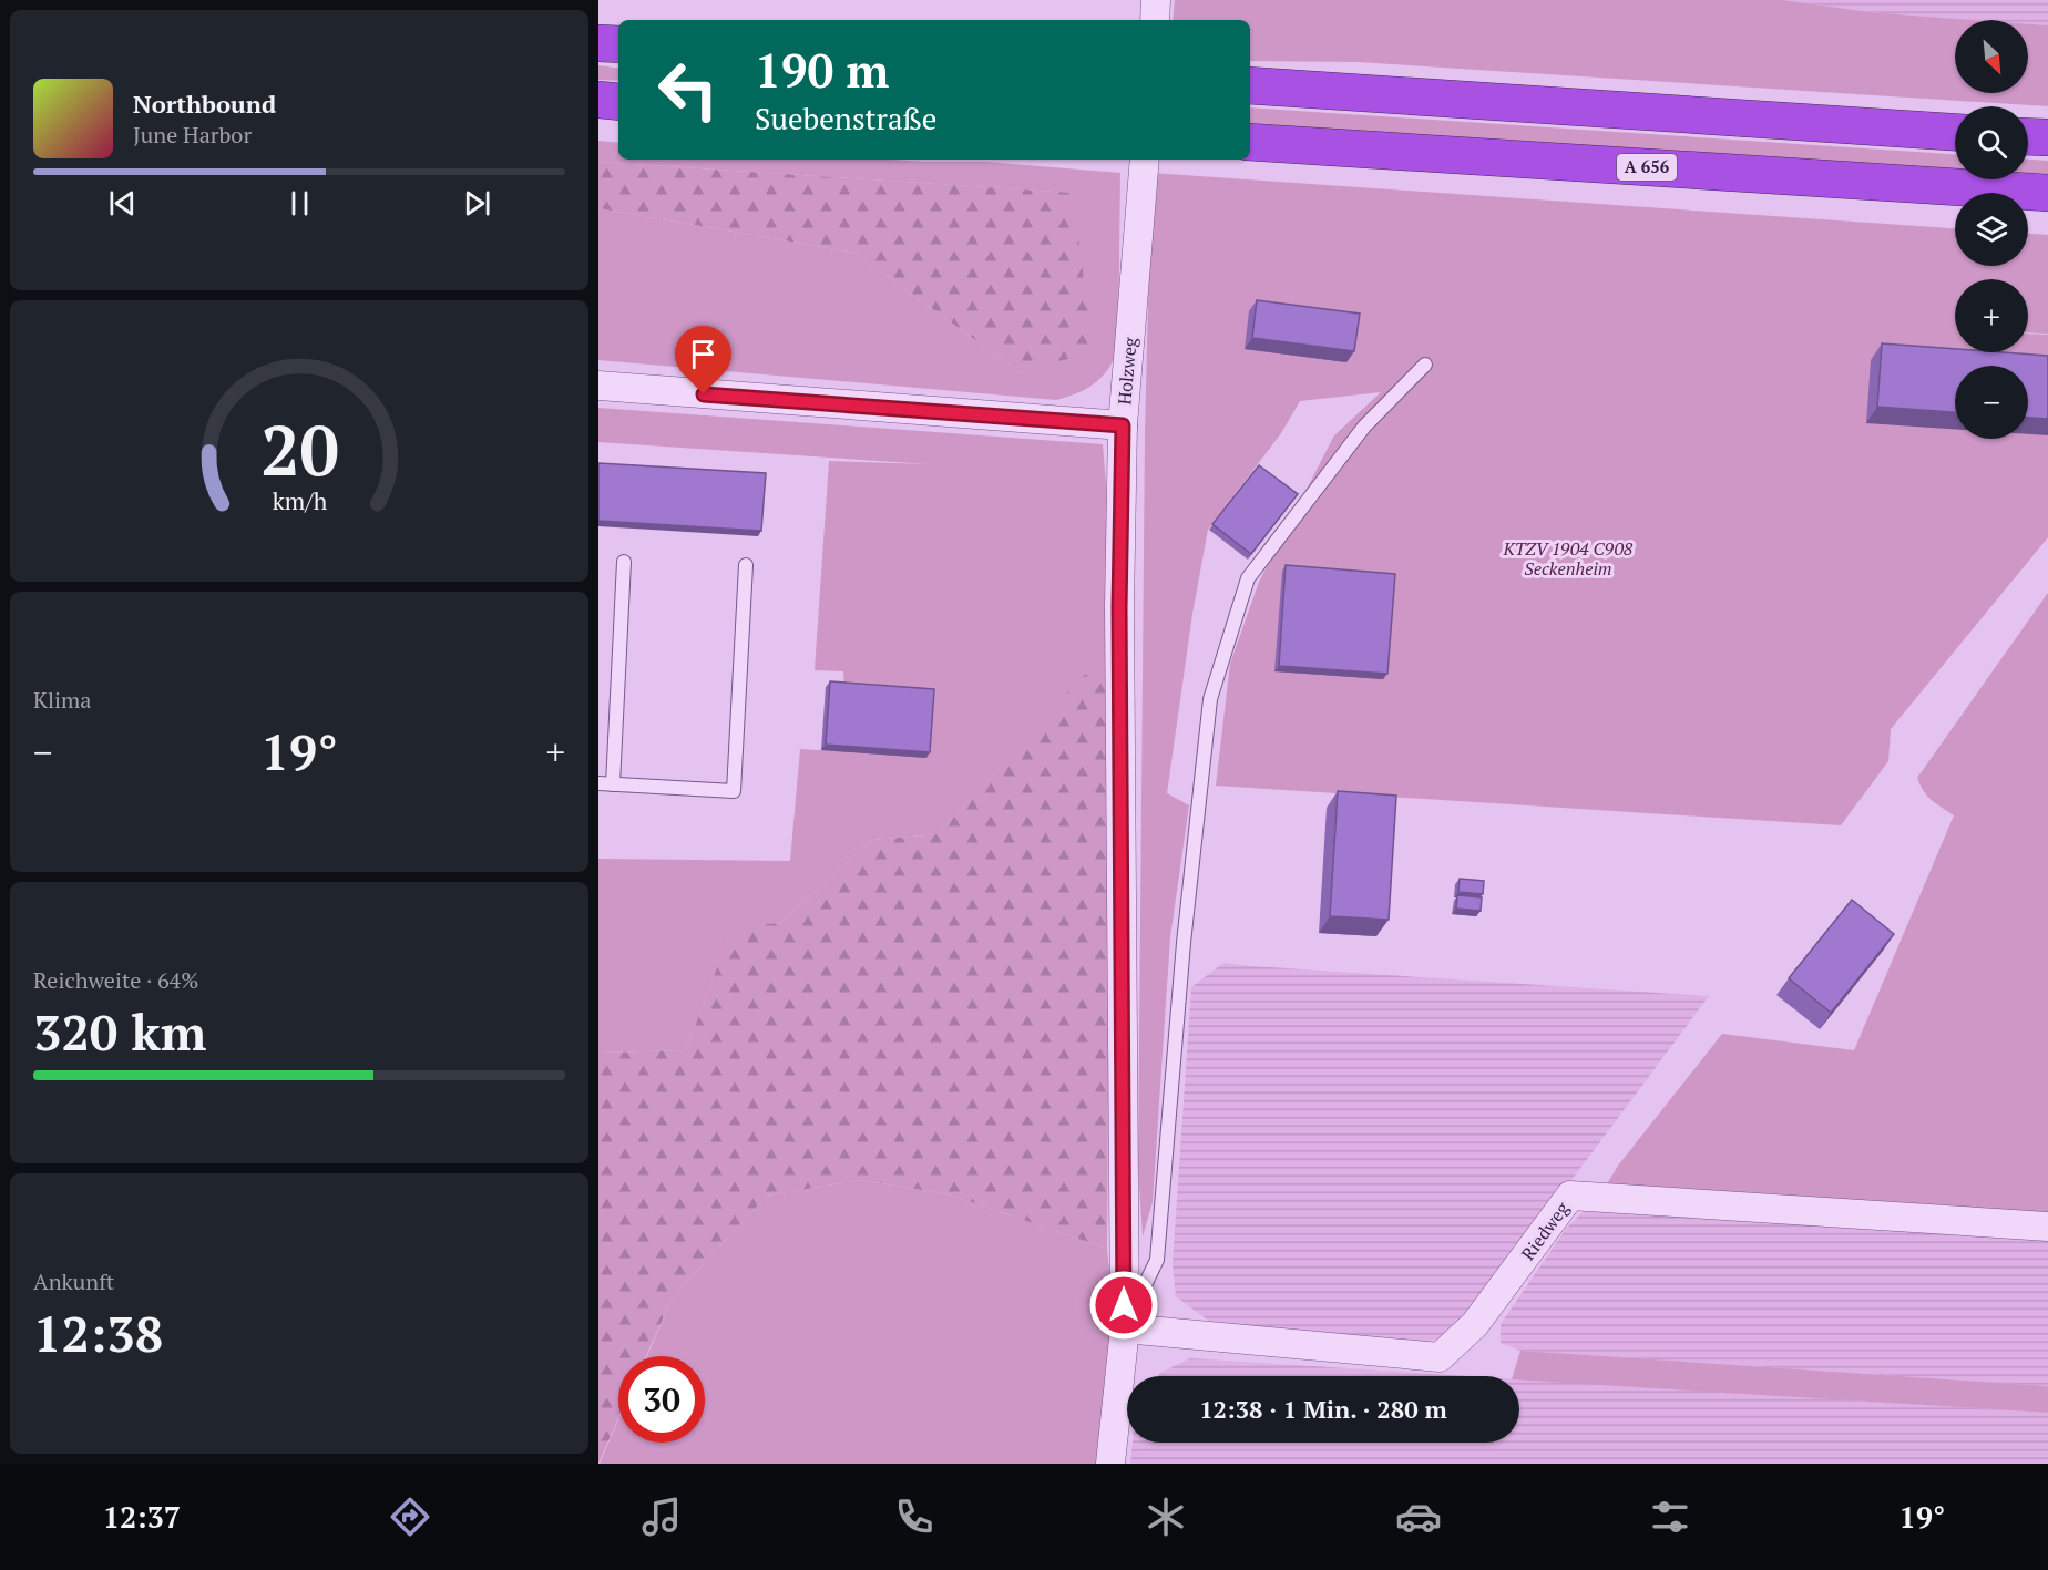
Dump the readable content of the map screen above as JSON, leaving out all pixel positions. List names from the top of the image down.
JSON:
{
  "streets": {
    "highway": ["A 656"],
    "street": ["Holzweg", "Riedweg"]
  },
  "crossings": [
    ["Holzweg", "Riedweg"]
  ],
  "parks": ["KTZV 1904 C908 Seckenheim"],
  "north": "bottom right",
  "page": {
    "map_buttons": ["+", "−"],
    "turn": ["190 m", "Suebenstraße"],
    "song": ["Northbound", "June Harbor"],
    "tile": [
      "Klima",
      ["Reichweite · 64%", "320 km"],
      ["Ankunft", "12:38"]
    ],
    "heat": ["−", "19°", "+"],
    "limit": "30",
    "trip": "12:38 · 1 Min. · 280 m",
    "tabs": ["12:37", "19°"],
    "gauge": ["20", "km/h"]
  }
}
